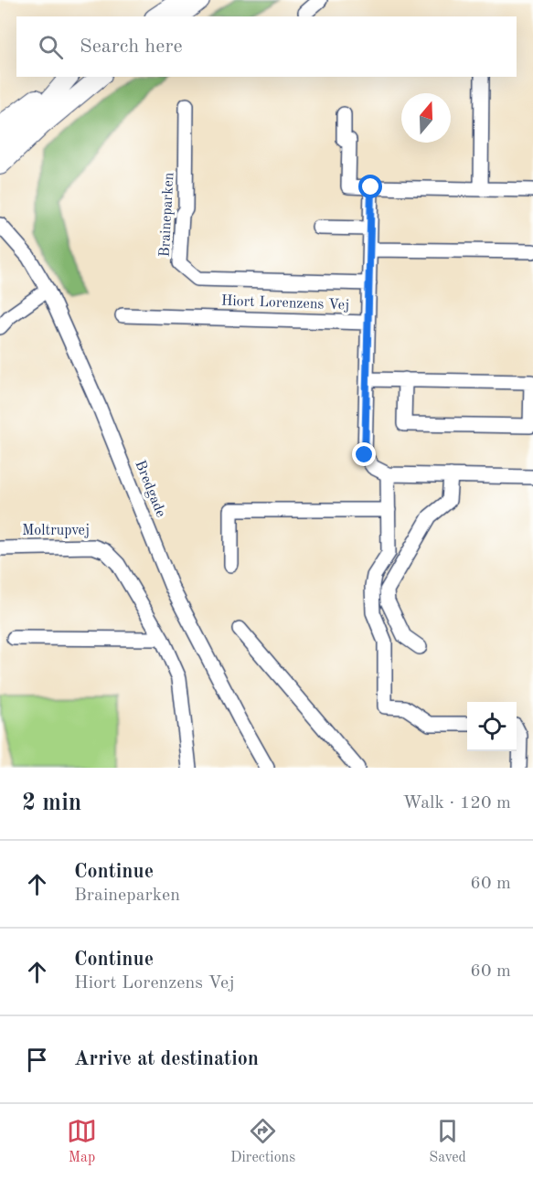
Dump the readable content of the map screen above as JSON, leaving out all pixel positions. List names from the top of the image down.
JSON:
{
  "streets": {
    "street": [
      "Braineparken",
      "Hiort Lorenzens Vej",
      "Bredgade",
      "Moltrupvej"
    ]
  },
  "north": "top",
  "page": {
    "search": "Search here",
    "heading": ["2 min", "Walk · 120 m"],
    "list": [
      ["Continue", "Braineparken", "60 m"],
      ["Continue", "Hiort Lorenzens Vej", "60 m"],
      "Arrive at destination"
    ],
    "nav": ["Map", "Directions", "Saved"]
  }
}
